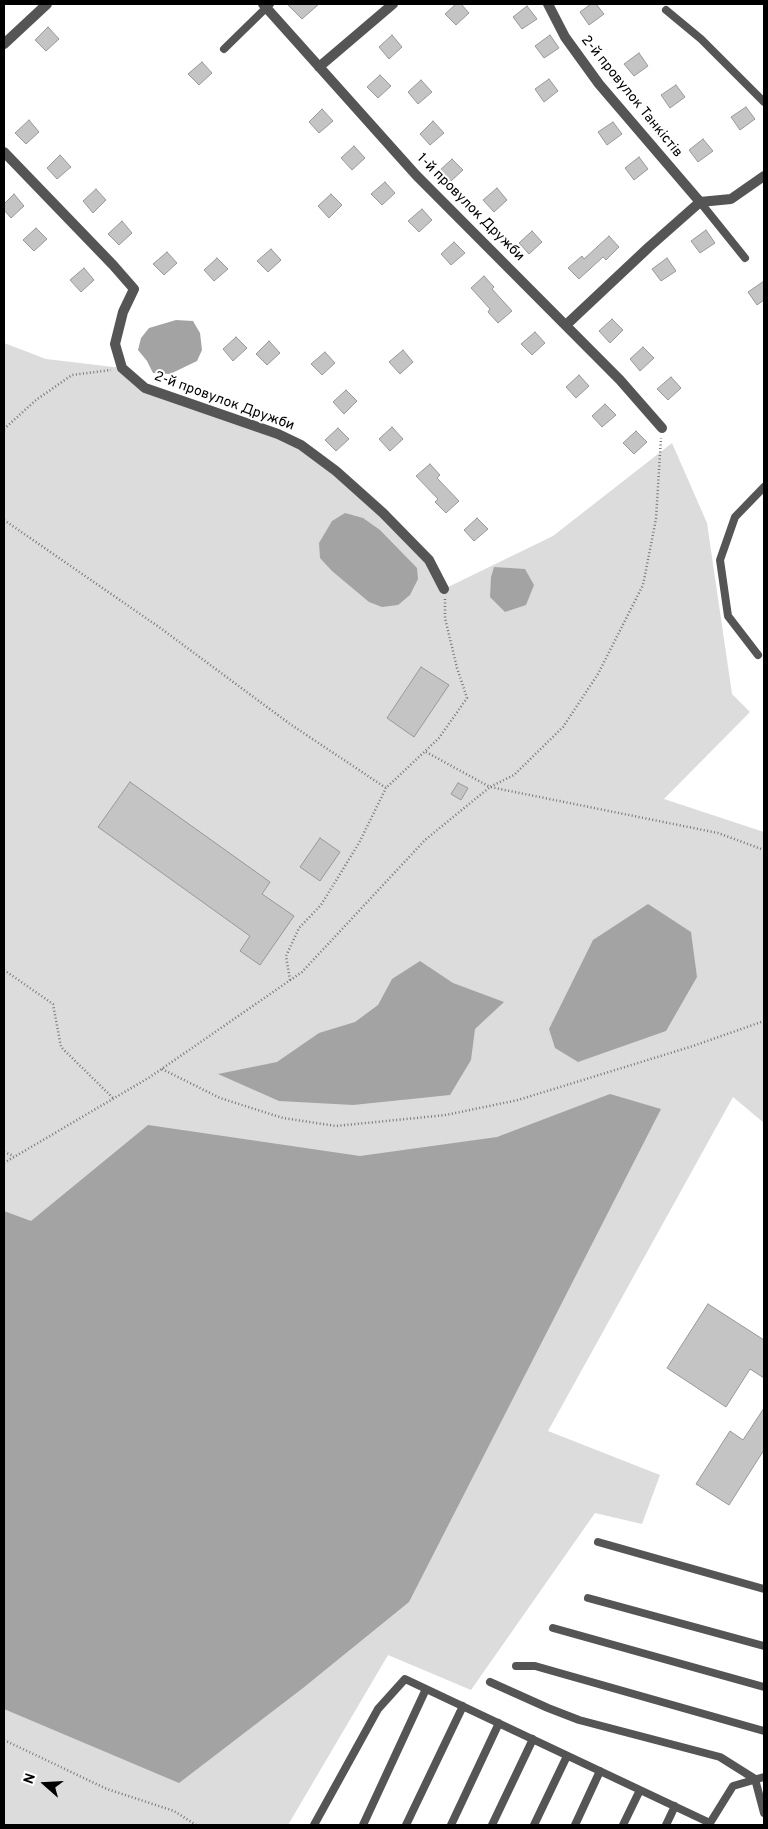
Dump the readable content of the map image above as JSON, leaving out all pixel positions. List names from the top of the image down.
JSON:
{
  "streets": {
    "street": ["2-й провулок Танкістів", "1-й провулок Дружби", "2-й провулок Дружби"]
  },
  "north": "left"
}
